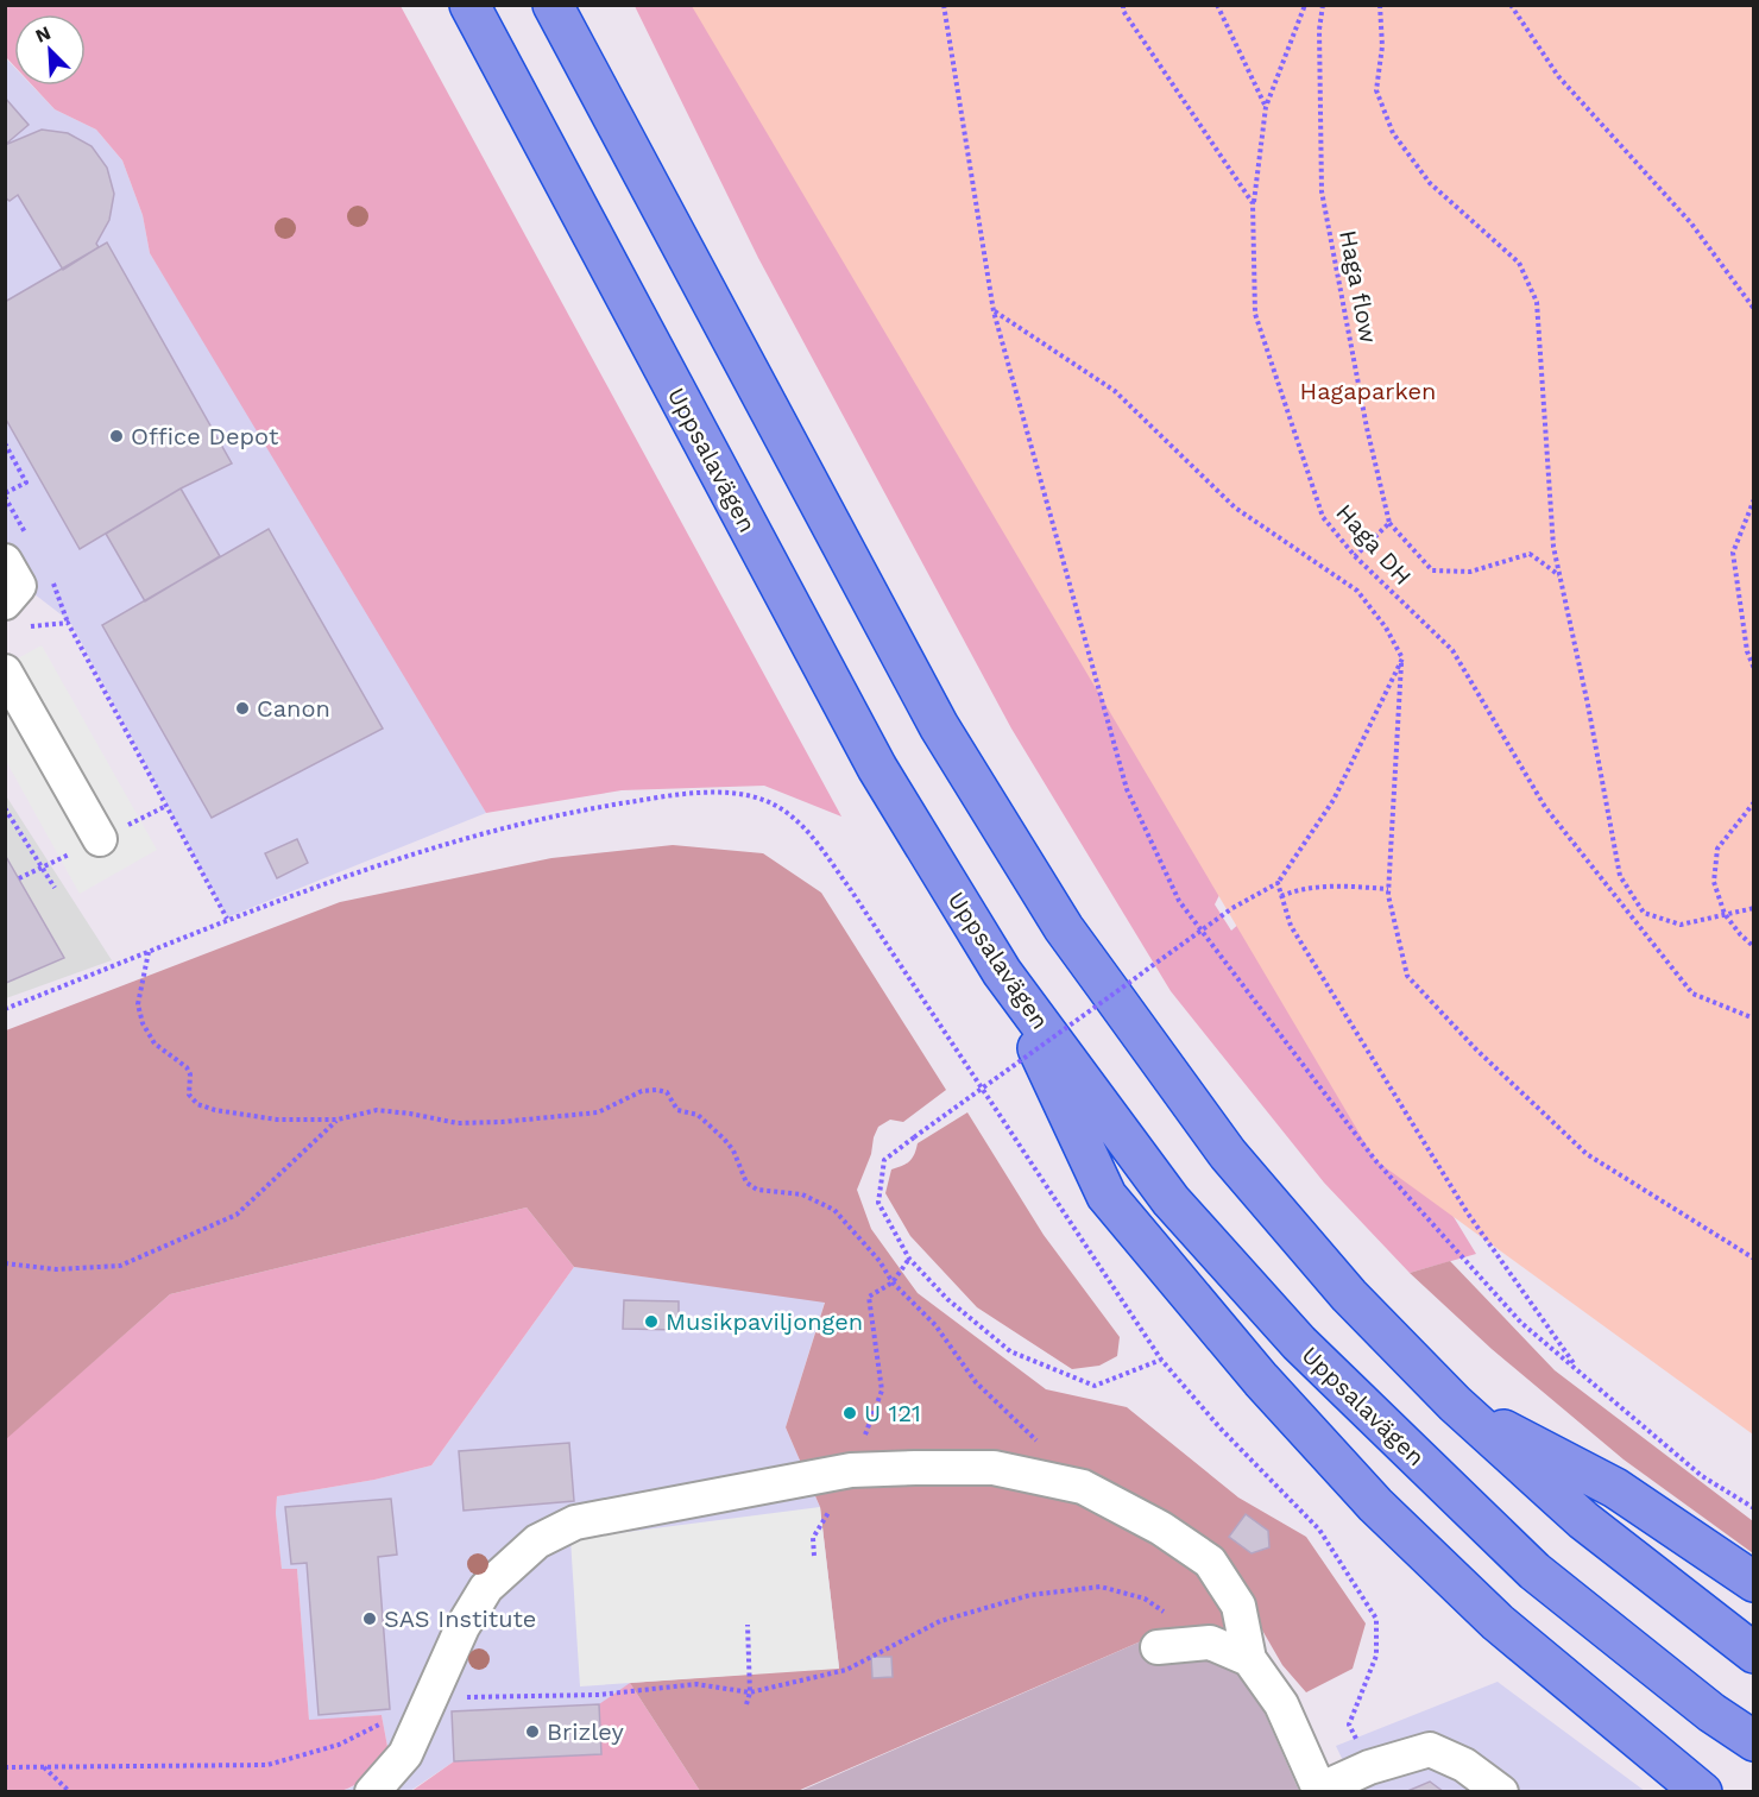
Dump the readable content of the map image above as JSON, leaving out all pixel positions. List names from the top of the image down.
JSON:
{
  "streets": {
    "highway": ["Uppsalavägen"],
    "path": ["Haga flow", "Haga DH"]
  },
  "parks": ["Hagaparken"],
  "places": [
    "Office Depot",
    "Canon",
    "Musikpaviljongen",
    "U 121",
    "SAS Institute",
    "Brizley"
  ],
  "north": "top left"
}
